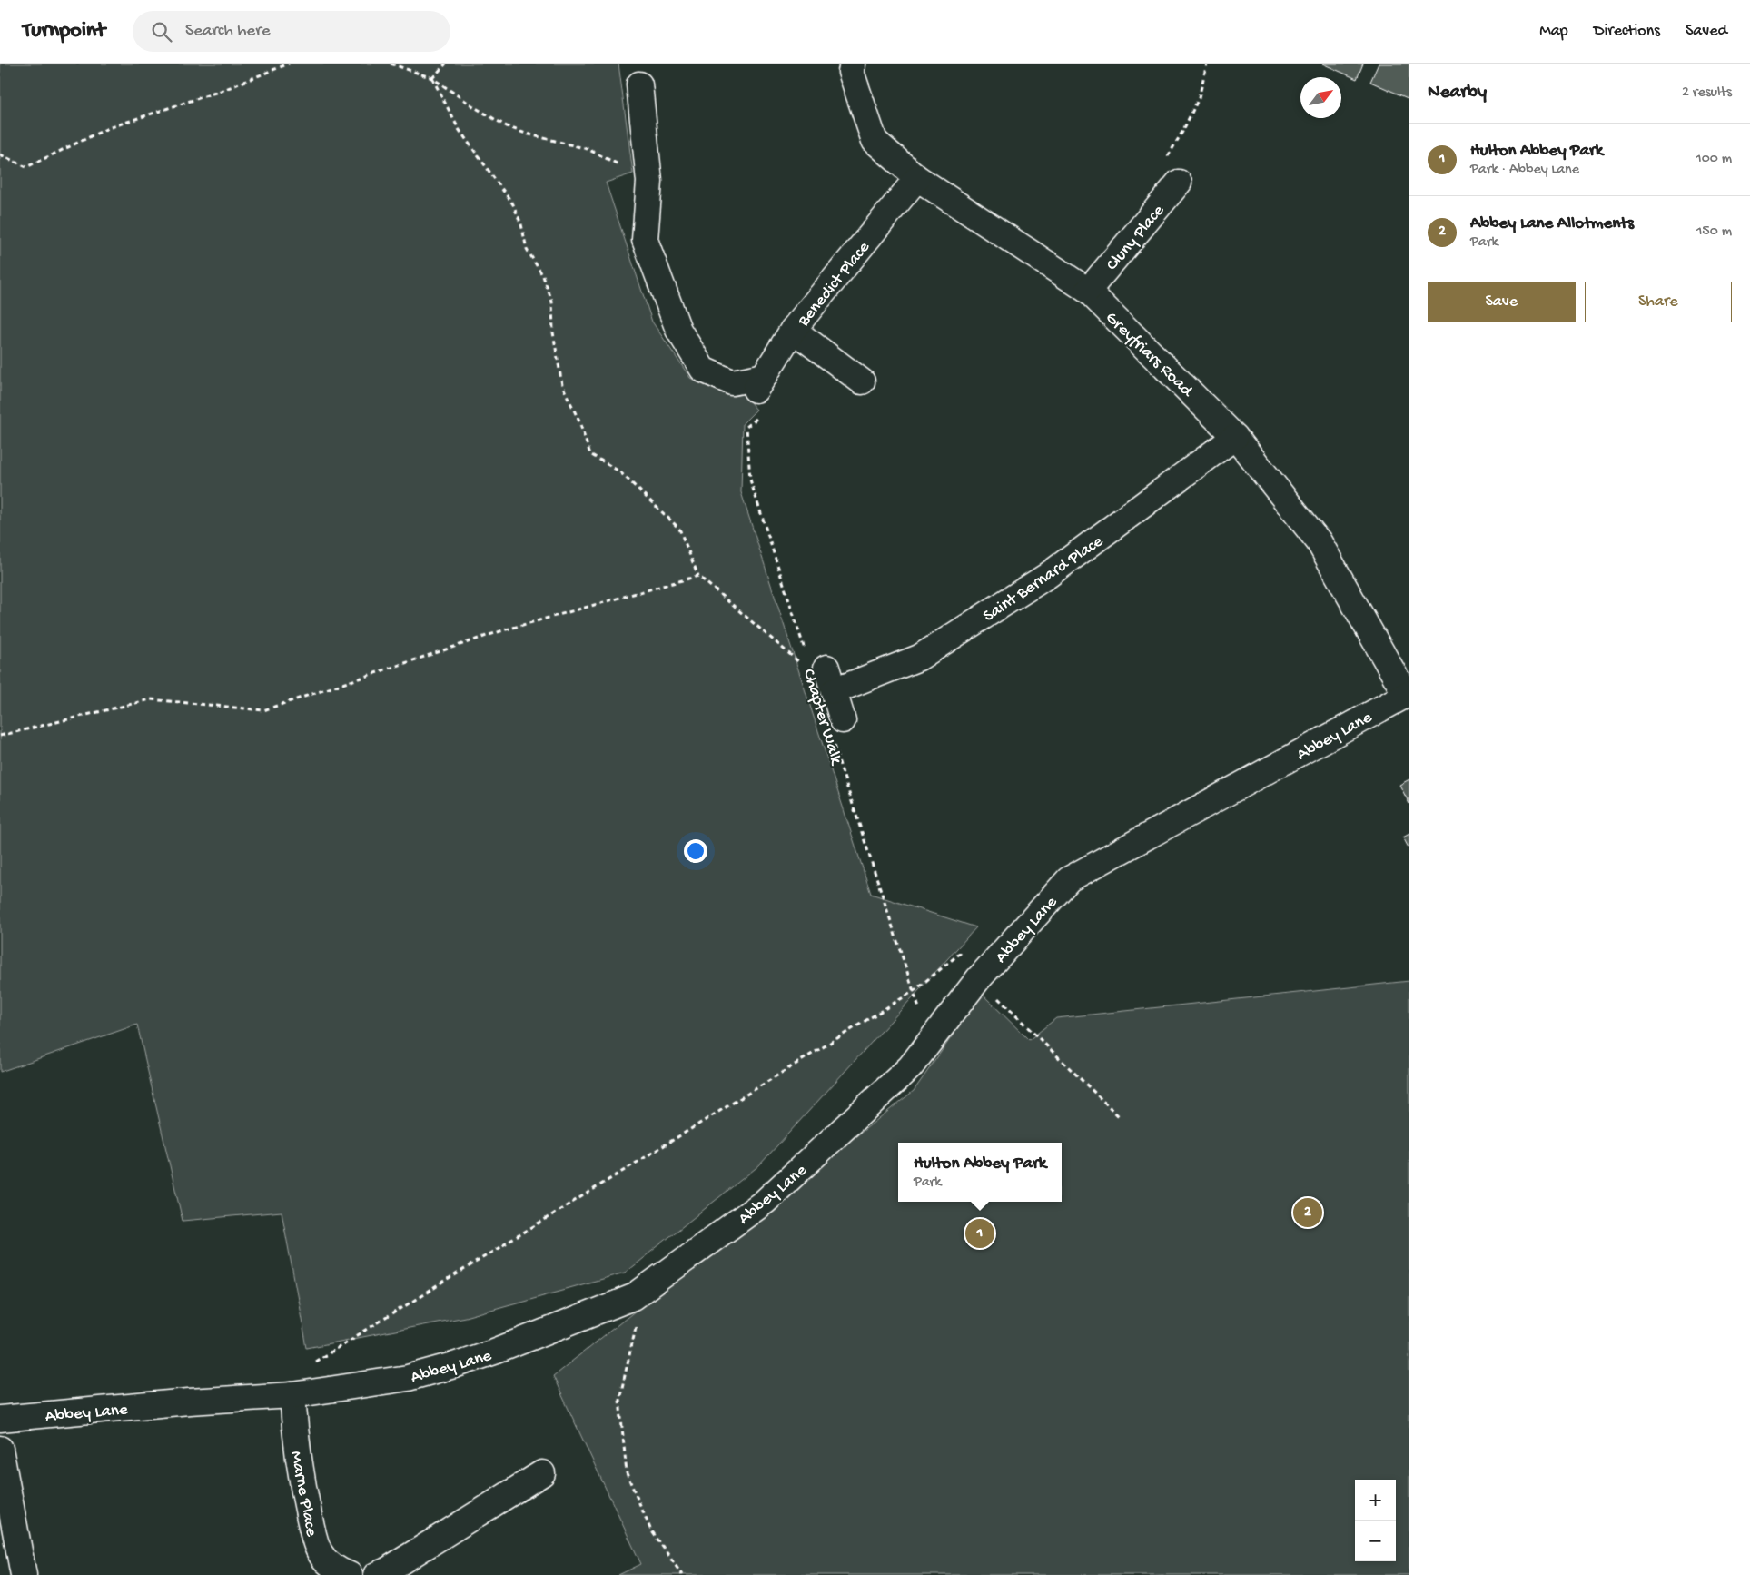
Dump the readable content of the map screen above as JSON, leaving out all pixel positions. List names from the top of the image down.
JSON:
{
  "streets": {
    "street": [
      "Cluny Place",
      "Benedict Place",
      "Greyfriars Road",
      "Saint Bernard Place",
      "Abbey Lane",
      "Marne Place"
    ],
    "path": ["Chapter Walk"]
  },
  "crossings": [
    ["Cluny Place", "Greyfriars Road"],
    ["Benedict Place", "Greyfriars Road"],
    ["Benedict Place", "Chapter Walk"],
    ["Greyfriars Road", "Saint Bernard Place"],
    ["Greyfriars Road", "Abbey Lane"],
    ["Chapter Walk", "Abbey Lane"],
    ["Abbey Lane", "Marne Place"]
  ],
  "north": "top right",
  "page": {
    "header": "Turnpoint",
    "search": "Search here",
    "nav": ["Map", "Directions", "Saved"],
    "heading": ["Nearby", "2 results"],
    "list": [
      {
        "mark": "1",
        "name": "Hulton Abbey Park",
        "note": "Park · Abbey Lane",
        "value": "100 m"
      },
      {
        "mark": "2",
        "name": "Abbey Lane Allotments",
        "note": "Park",
        "value": "150 m"
      }
    ],
    "buttons": ["Save", "Share"],
    "popup": ["Hulton Abbey Park", "Park"],
    "pins": ["2", "1"],
    "map_buttons": ["+", "−"]
  }
}
